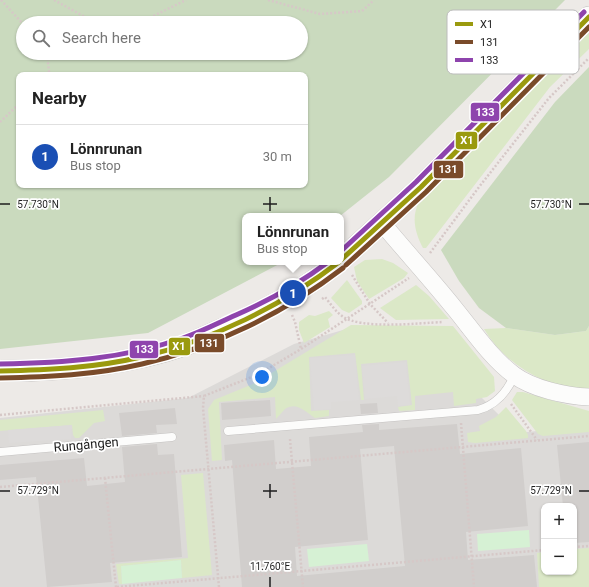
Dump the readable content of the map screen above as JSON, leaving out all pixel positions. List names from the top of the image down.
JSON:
{
  "streets": {
    "lane": ["Rungången"]
  },
  "lines": ["transit line 133", "transit line X1", "transit line 131"],
  "legend": ["X1", "131", "133"],
  "page": {
    "search": "Search here",
    "heading": "Nearby",
    "list": [
      {
        "mark": "1",
        "name": "Lönnrunan",
        "note": "Bus stop",
        "value": "30 m"
      }
    ],
    "popup": ["Lönnrunan", "Bus stop"],
    "pins": "1",
    "map_buttons": ["+", "−"]
  },
  "coordinates": ["57.730°N", "57.729°N", "11.760°E"]
}
